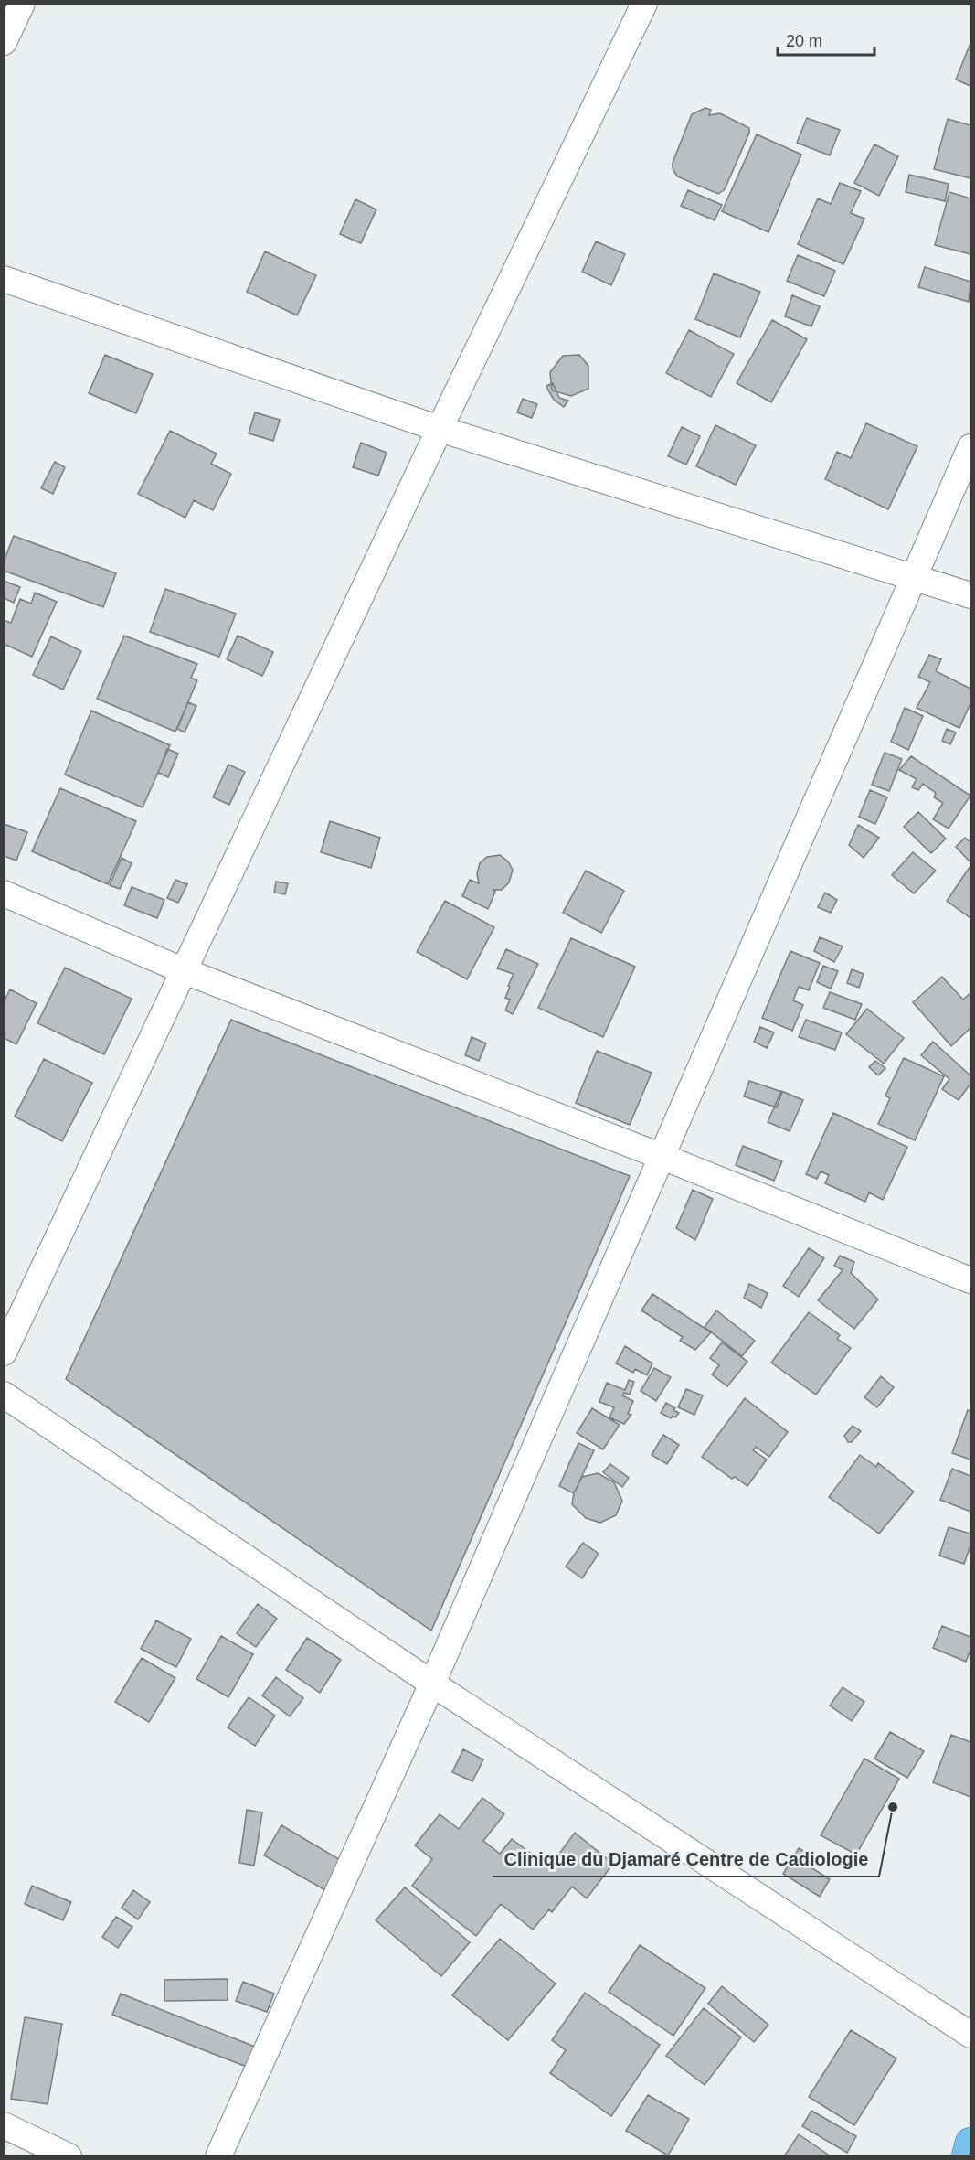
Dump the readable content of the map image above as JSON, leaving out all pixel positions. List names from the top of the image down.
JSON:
{
  "places": ["Clinique du Djamaré Centre de Cadiologie"],
  "scale_bar": "20 m"
}
